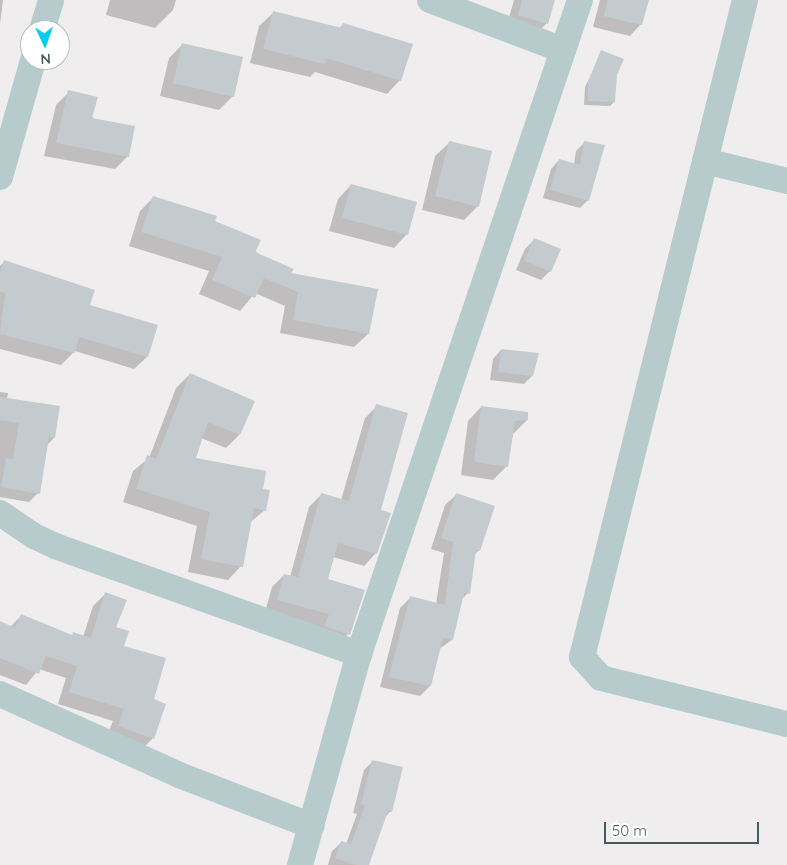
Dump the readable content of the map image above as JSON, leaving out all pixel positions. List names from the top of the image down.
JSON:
{
  "scale_bar": "50 m",
  "north": "bottom"
}
